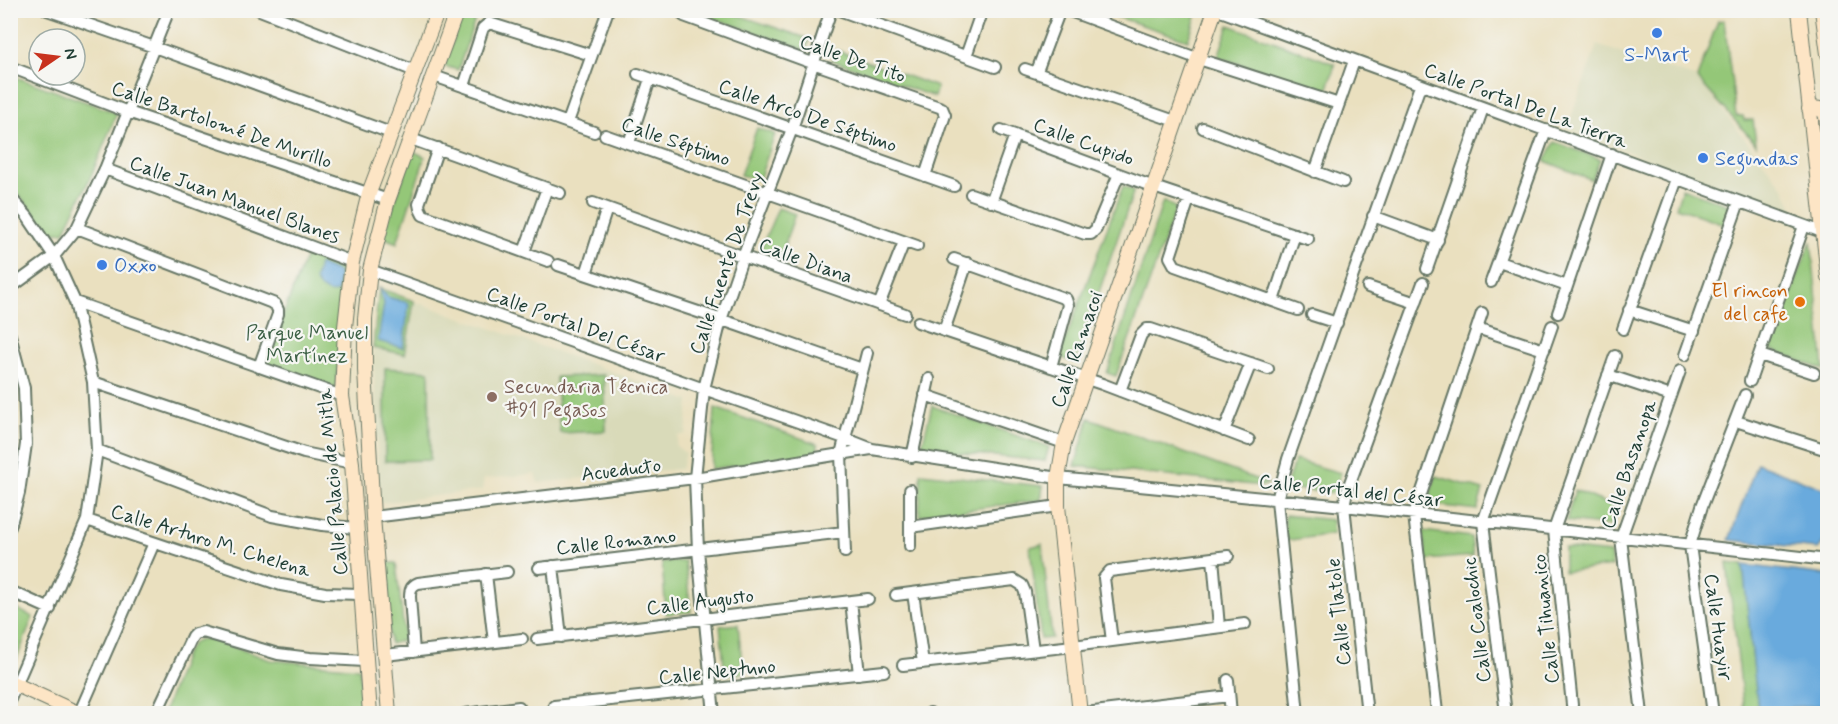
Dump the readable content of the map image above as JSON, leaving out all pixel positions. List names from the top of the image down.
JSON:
{
  "streets": {
    "main road": ["Calle Ramacoi", "Calle Palacio de Mitla"],
    "street": [
      "Calle De Tito",
      "Calle Portal De La Tierra",
      "Calle Arco De Séptimo",
      "Calle Bartolomé De Murillo",
      "Calle Séptimo",
      "Calle Cupido",
      "Calle Juan Manuel Blanes",
      "Calle Diana",
      "Calle Fuente De Trevy",
      "Calle Portal Del César",
      "Calle Basanopa",
      "Acueducto",
      "Calle Portal del César",
      "Calle Arturo M. Chelena",
      "Calle Romano",
      "Calle Augusto",
      "Calle Tlatole",
      "Calle Tihuanico",
      "Calle Coalochic",
      "Calle Huayir",
      "Calle Neptuno"
    ]
  },
  "crossings": [
    ["Calle De Tito", "Calle Arco De Séptimo"],
    ["Calle De Tito", "Calle Fuente De Trevy"],
    ["Calle Portal De La Tierra", "Calle Ramacoi"],
    ["Calle Arco De Séptimo", "Calle Fuente De Trevy"],
    ["Calle Bartolomé De Murillo", "Calle Palacio de Mitla"],
    ["Calle Séptimo", "Calle Fuente De Trevy"],
    ["Calle Séptimo", "Calle Palacio de Mitla"],
    ["Calle Cupido", "Calle Ramacoi"],
    ["Calle Juan Manuel Blanes", "Calle Palacio de Mitla"],
    ["Calle Diana", "Calle Fuente De Trevy"],
    ["Calle Fuente De Trevy", "Calle Portal Del César"],
    ["Calle Fuente De Trevy", "Acueducto"],
    ["Calle Fuente De Trevy", "Calle Romano"],
    ["Calle Fuente De Trevy", "Calle Augusto"],
    ["Calle Fuente De Trevy", "Calle Neptuno"],
    ["Calle Portal Del César", "Acueducto"],
    ["Calle Portal Del César", "Calle Palacio de Mitla"],
    ["Calle Portal Del César", "Calle Portal del César"],
    ["Calle Ramacoi", "Calle Portal del César"],
    ["Calle Basanopa", "Calle Portal del César"],
    ["Acueducto", "Calle Palacio de Mitla"],
    ["Acueducto", "Calle Portal del César"],
    ["Calle Palacio de Mitla", "Calle Arturo M. Chelena"],
    ["Calle Portal del César", "Calle Tlatole"],
    ["Calle Portal del César", "Calle Tihuanico"],
    ["Calle Portal del César", "Calle Coalochic"],
    ["Calle Portal del César", "Calle Huayir"]
  ],
  "parks": ["Parque Manuel Martínez"],
  "places": [
    "S-Mart",
    "Segundas",
    "Oxxo",
    "El rincon del cafe",
    "Secundaria Técnica #91 Pegasos"
  ],
  "north": "right"
}
